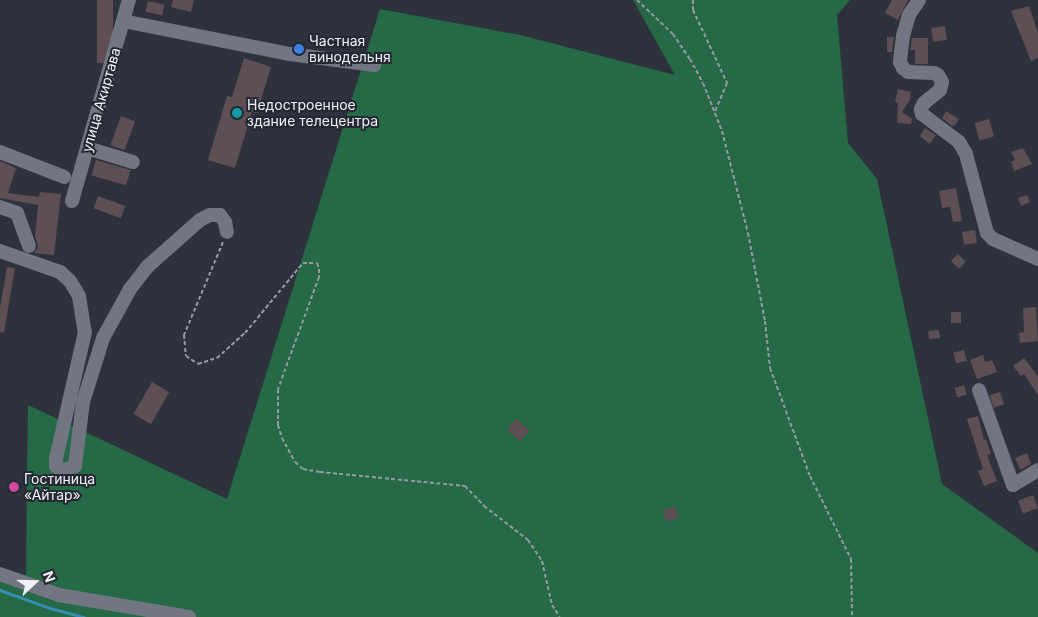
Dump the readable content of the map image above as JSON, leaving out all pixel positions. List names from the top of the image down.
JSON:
{
  "streets": {
    "street": ["улица Акиртава"]
  },
  "places": ["Частная винодельня", "Недостроенное здание телецентра", "Гостиница «Айтар»"],
  "north": "right"
}
